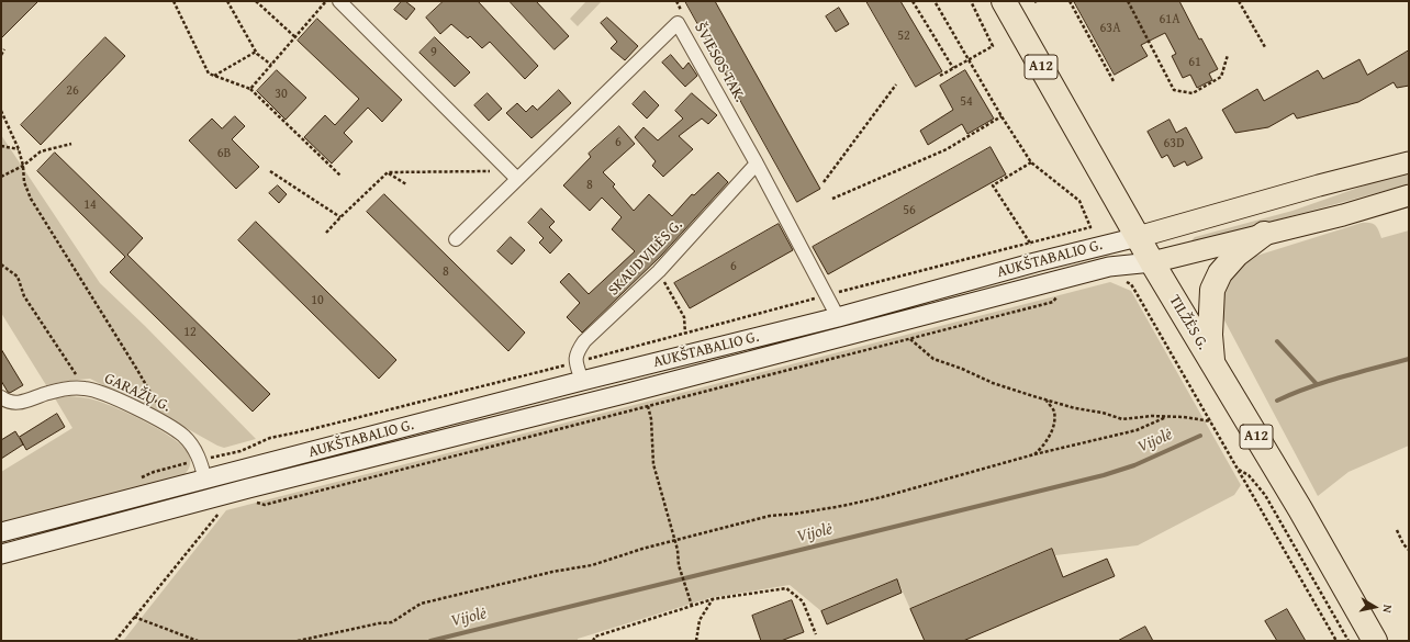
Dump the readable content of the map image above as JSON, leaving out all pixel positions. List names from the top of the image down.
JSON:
{
  "streets": {
    "highway": ["A12", "TILŽĖS G."],
    "main road": ["AUKŠTABALIO G."],
    "street": ["ŠVIESOS TAK.", "SKAUDVILĖS G.", "GARAŽŲ G."]
  },
  "crossings": [
    ["ŠVIESOS TAK.", "SKAUDVILĖS G."],
    ["ŠVIESOS TAK.", "AUKŠTABALIO G."],
    ["AUKŠTABALIO G.", "TILŽĖS G."],
    ["AUKŠTABALIO G.", "GARAŽŲ G."]
  ],
  "water": ["Vijolė"],
  "house_numbers": [
    "61A",
    "63A",
    "52",
    "9",
    "61",
    "26",
    "30",
    "54",
    "6",
    "63D",
    "6B",
    "8",
    "14",
    "56",
    "6",
    "8",
    "10",
    "12"
  ],
  "north": "right"
}
